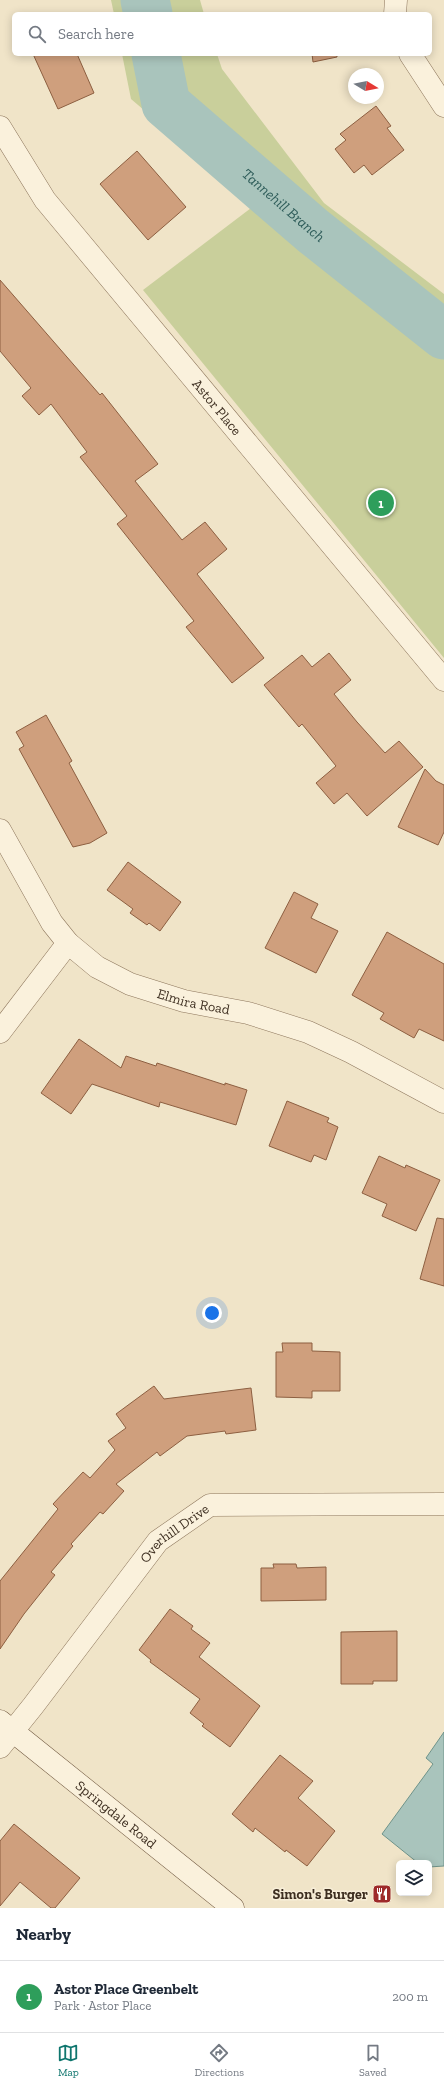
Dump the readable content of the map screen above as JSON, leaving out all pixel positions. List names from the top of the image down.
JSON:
{
  "streets": {
    "street": [
      "Astor Place",
      "Elmira Road",
      "Overhill Drive",
      "Springdale Road"
    ]
  },
  "crossings": [
    ["Overhill Drive", "Springdale Road"]
  ],
  "water": ["Tannehill Branch"],
  "places": {
    "restaurant": ["Simon's Burger"]
  },
  "north": "right",
  "page": {
    "search": "Search here",
    "pins": "1",
    "heading": "Nearby",
    "list": [
      {
        "mark": "1",
        "name": "Astor Place Greenbelt",
        "note": "Park · Astor Place",
        "value": "200 m"
      }
    ],
    "nav": ["Map", "Directions", "Saved"]
  }
}
